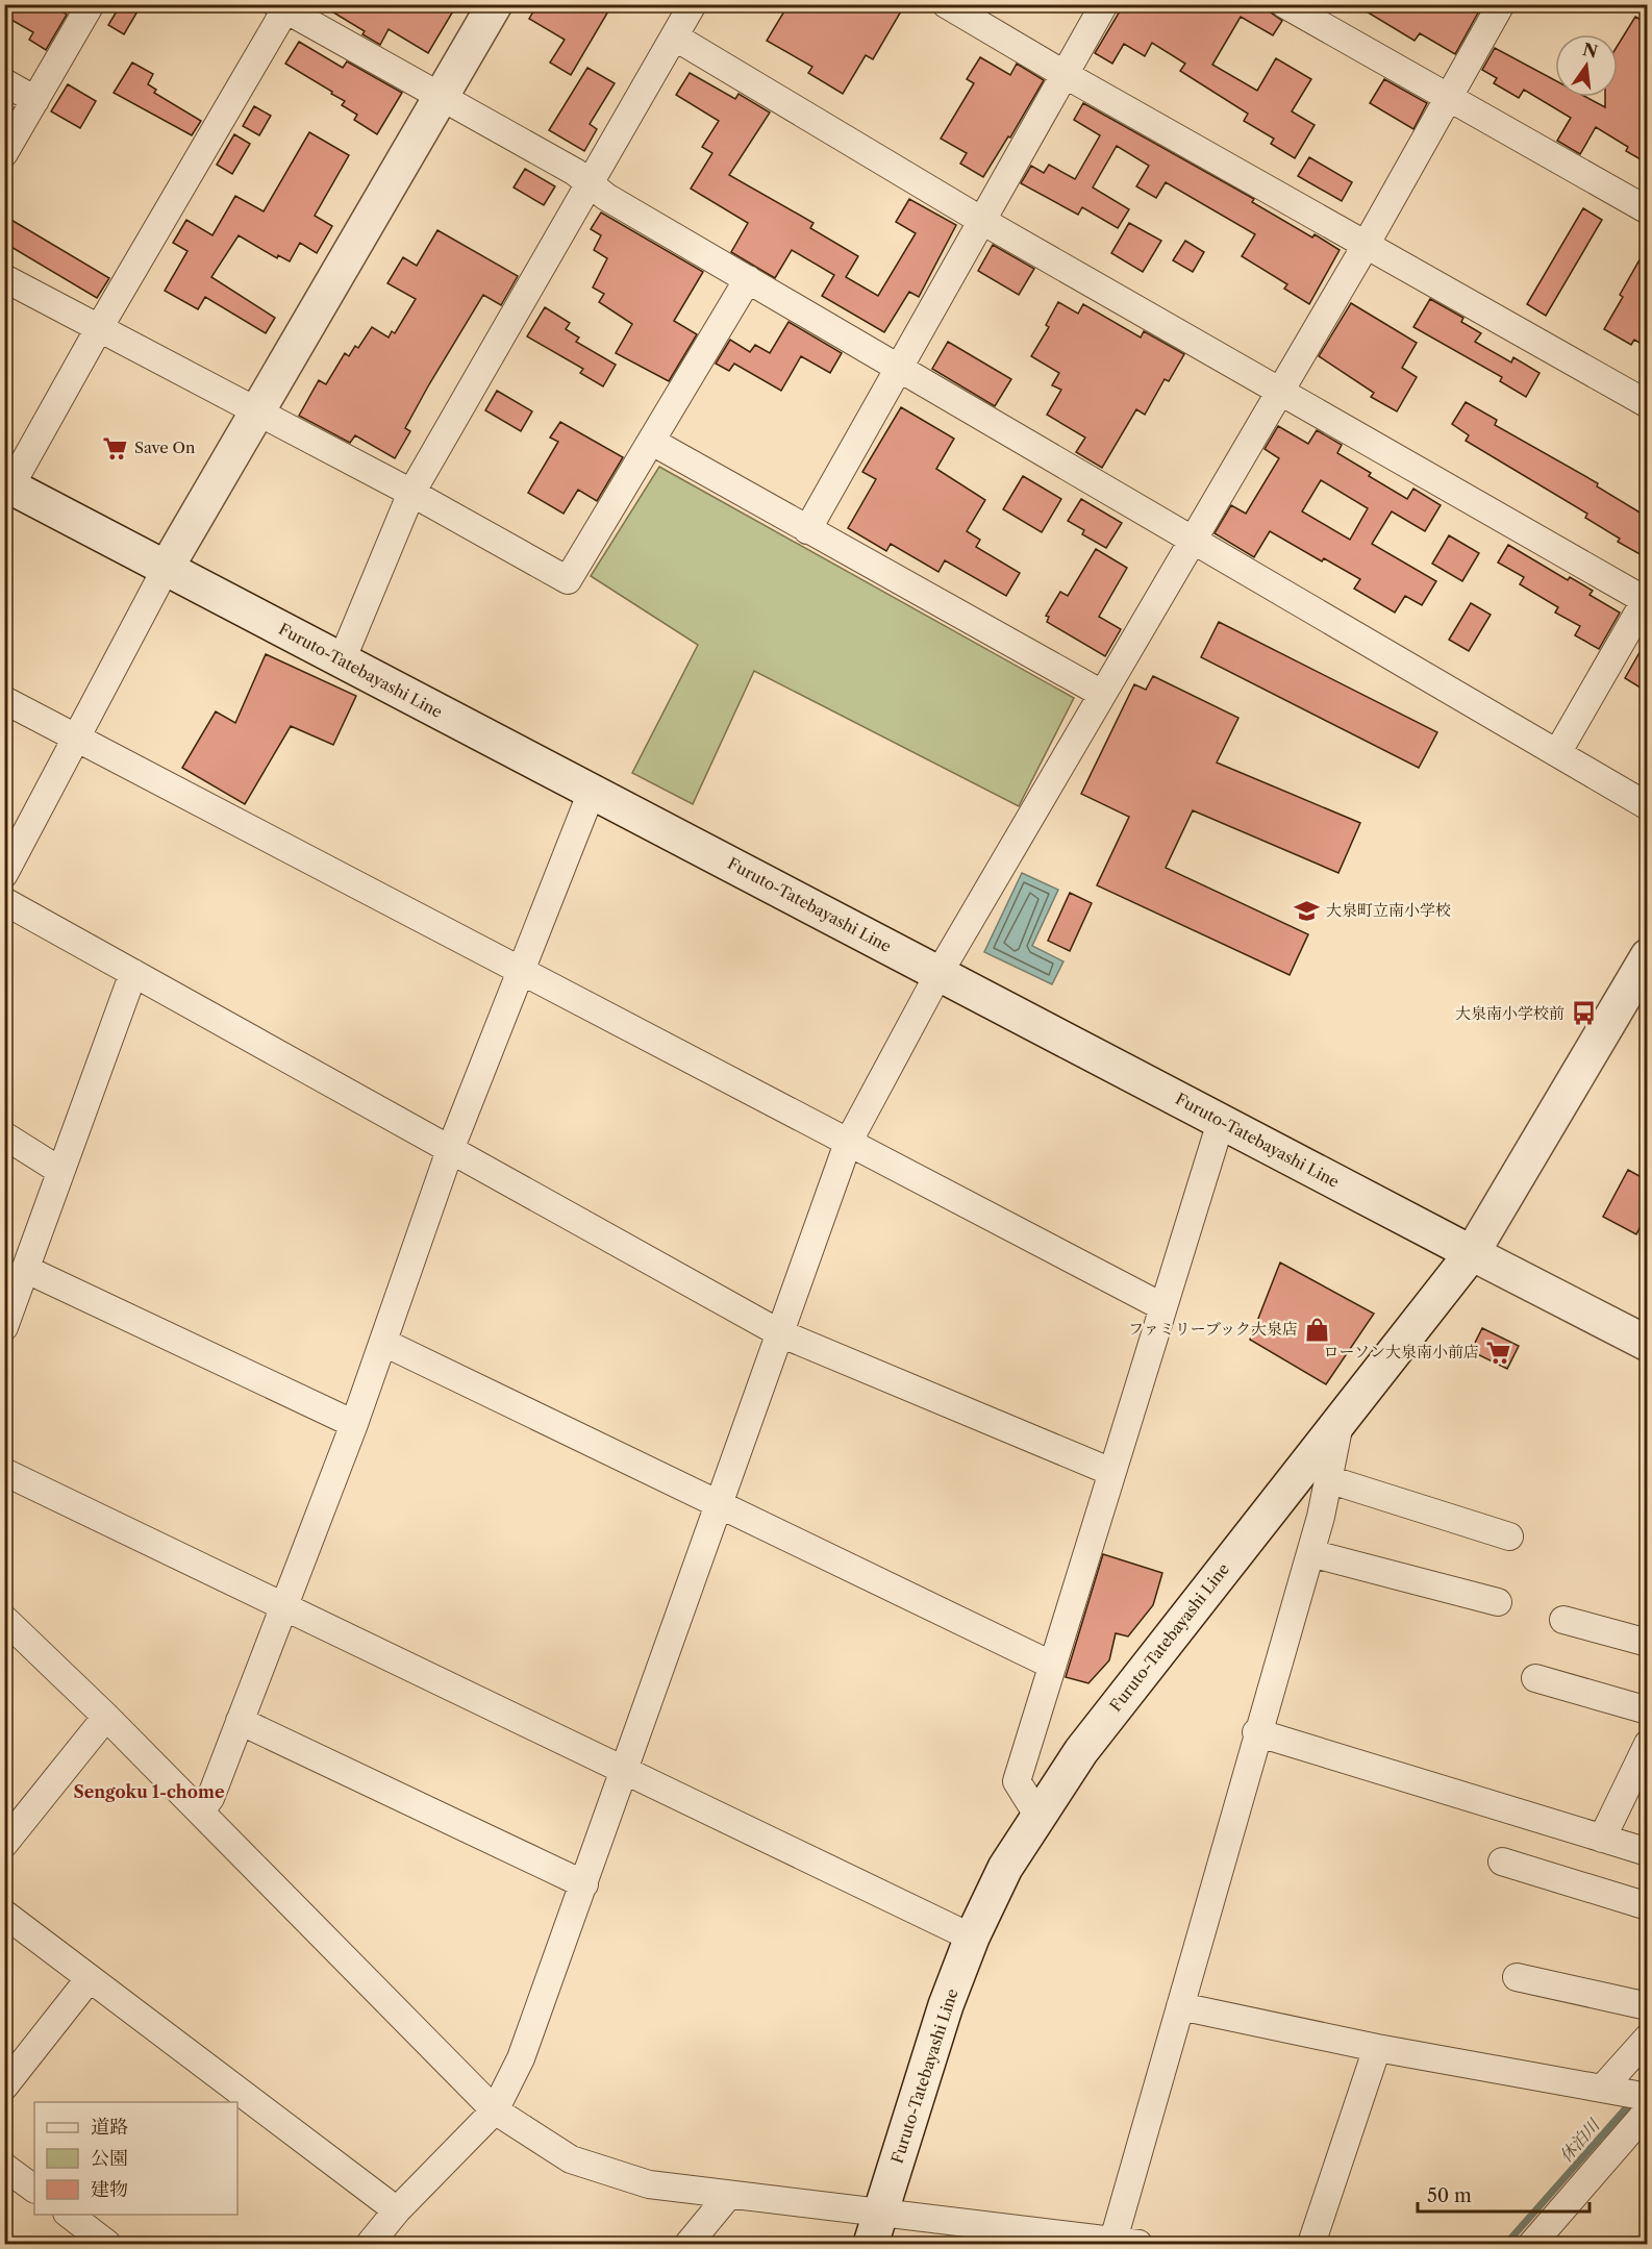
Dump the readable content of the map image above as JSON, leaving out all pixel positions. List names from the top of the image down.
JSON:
{
  "streets": {
    "main road": ["Furuto-Tatebayashi Line"]
  },
  "districts": ["Sengoku 1-chome"],
  "water": ["休泊川"],
  "places": {
    "supermarket": ["Save On", "ローソン大泉南小前店"],
    "school or university": ["大泉町立南小学校"],
    "bus stop": ["大泉南小学校前"],
    "shop": ["ファミリーブック大泉店"]
  },
  "legend": ["道路", "公園", "建物"],
  "scale_bar": "50 m",
  "north": "top"
}
